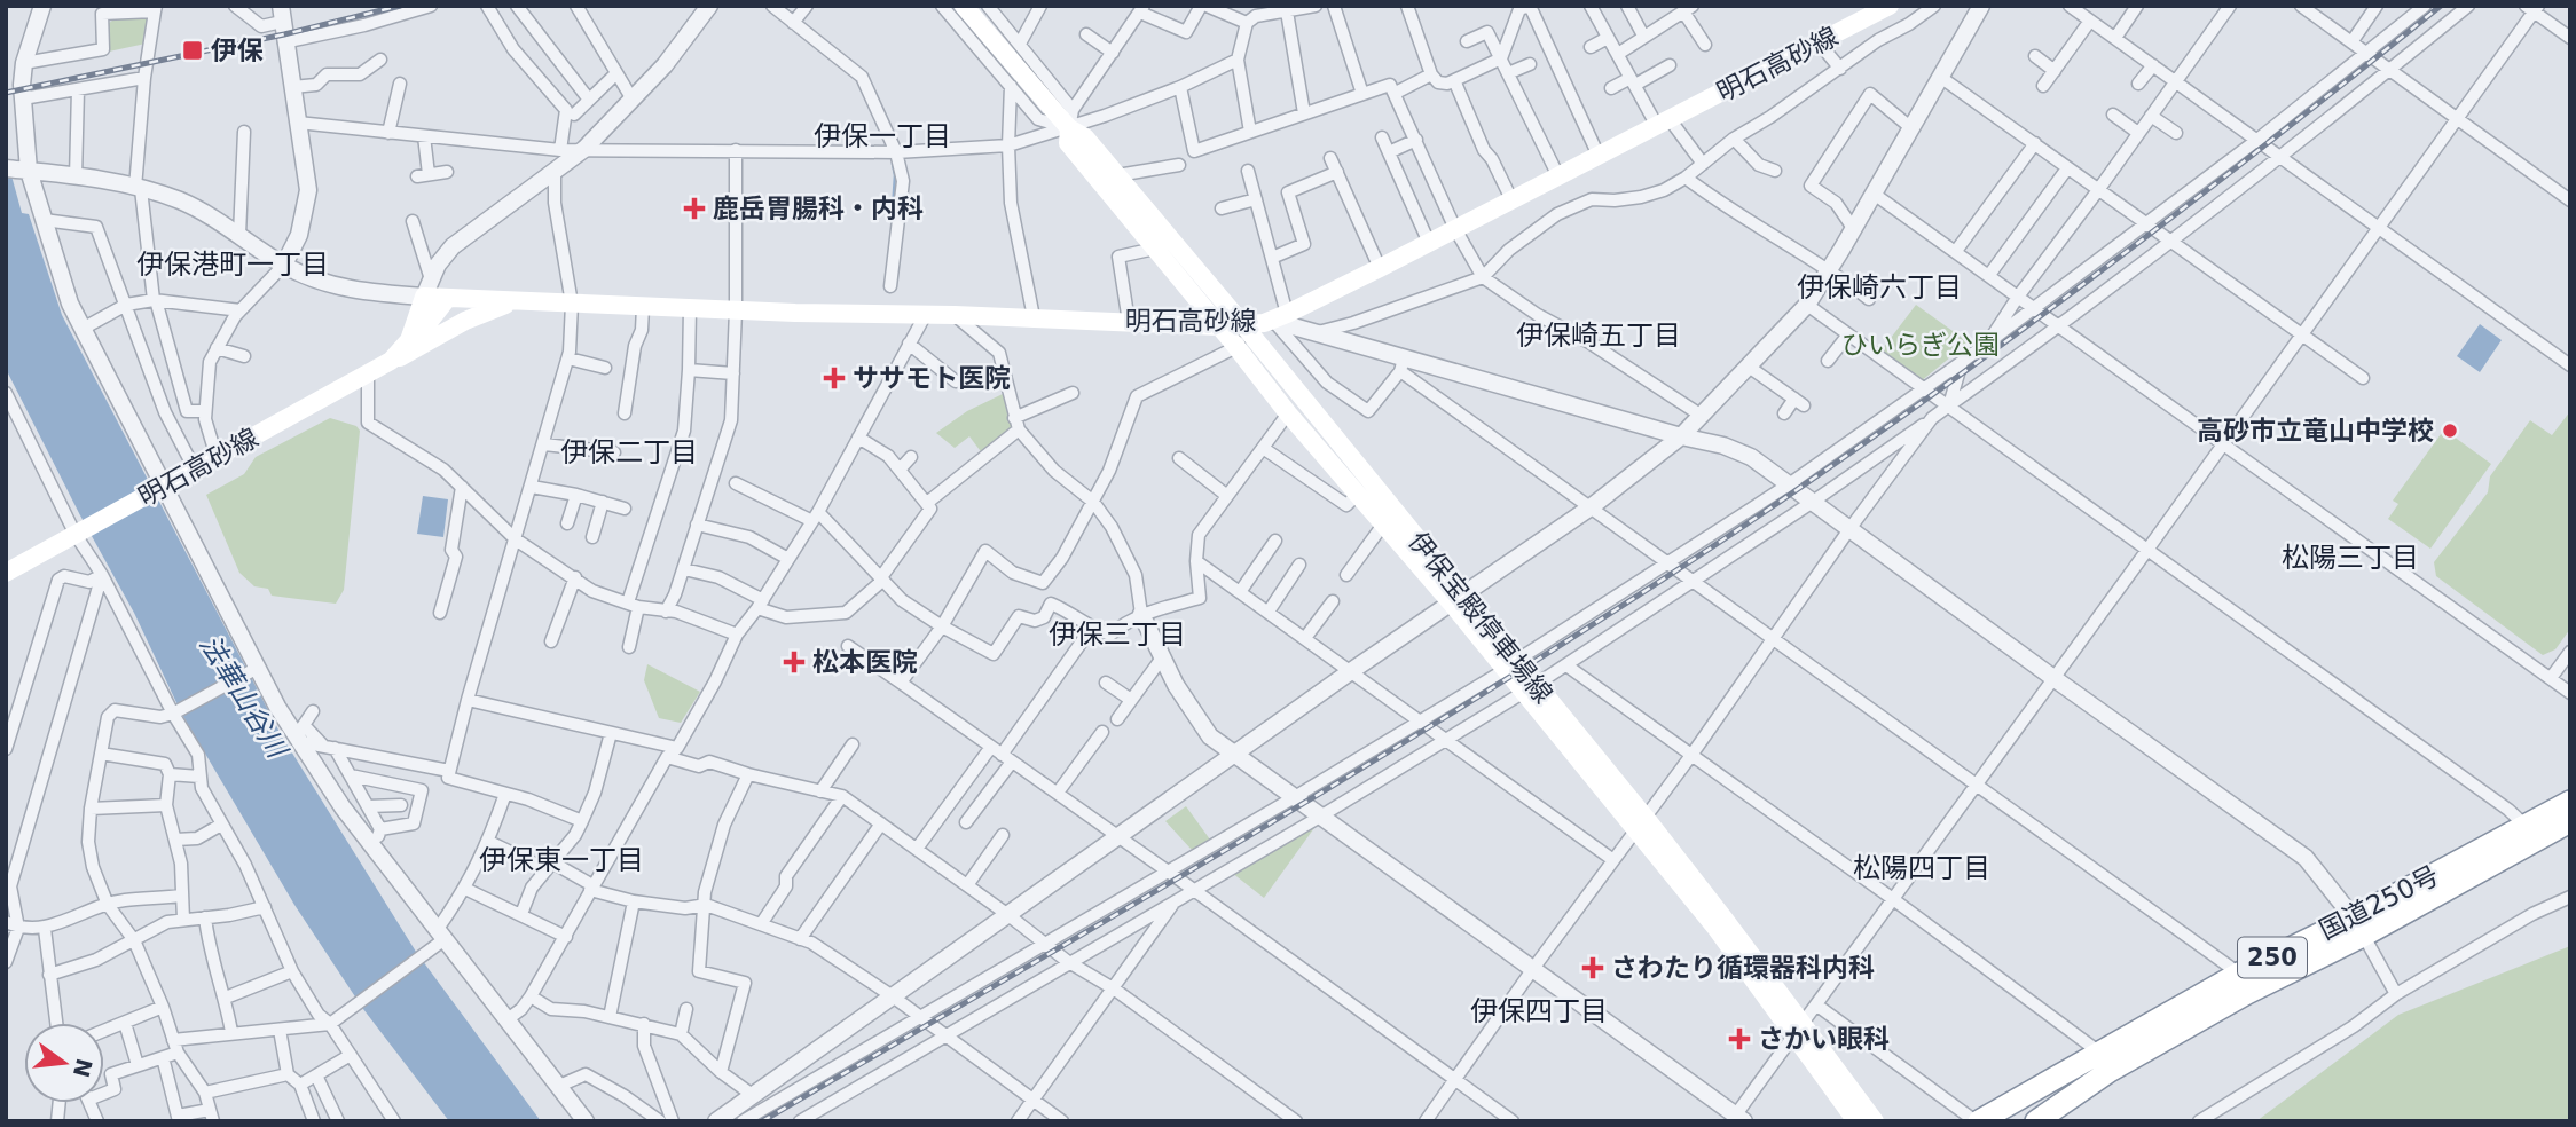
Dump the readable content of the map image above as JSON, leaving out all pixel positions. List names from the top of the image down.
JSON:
{
  "streets": {
    "highway": ["国道250号", "250"],
    "main road": ["明石高砂線", "伊保宝殿停車場線"]
  },
  "crossings": [
    ["明石高砂線", "伊保宝殿停車場線"]
  ],
  "districts": [
    "伊保一丁目",
    "伊保港町一丁目",
    "伊保崎六丁目",
    "伊保崎五丁目",
    "伊保二丁目",
    "松陽三丁目",
    "伊保三丁目",
    "伊保東一丁目",
    "松陽四丁目",
    "伊保四丁目"
  ],
  "water": ["法華山谷川"],
  "parks": ["ひいらぎ公園"],
  "places": {
    "transit": ["伊保"],
    "health": [
      "鹿岳胃腸科・内科",
      "ササモト医院",
      "松本医院",
      "さわたり循環器科内科",
      "さかい眼科"
    ],
    "other": ["高砂市立竜山中学校"]
  },
  "north": "right"
}
